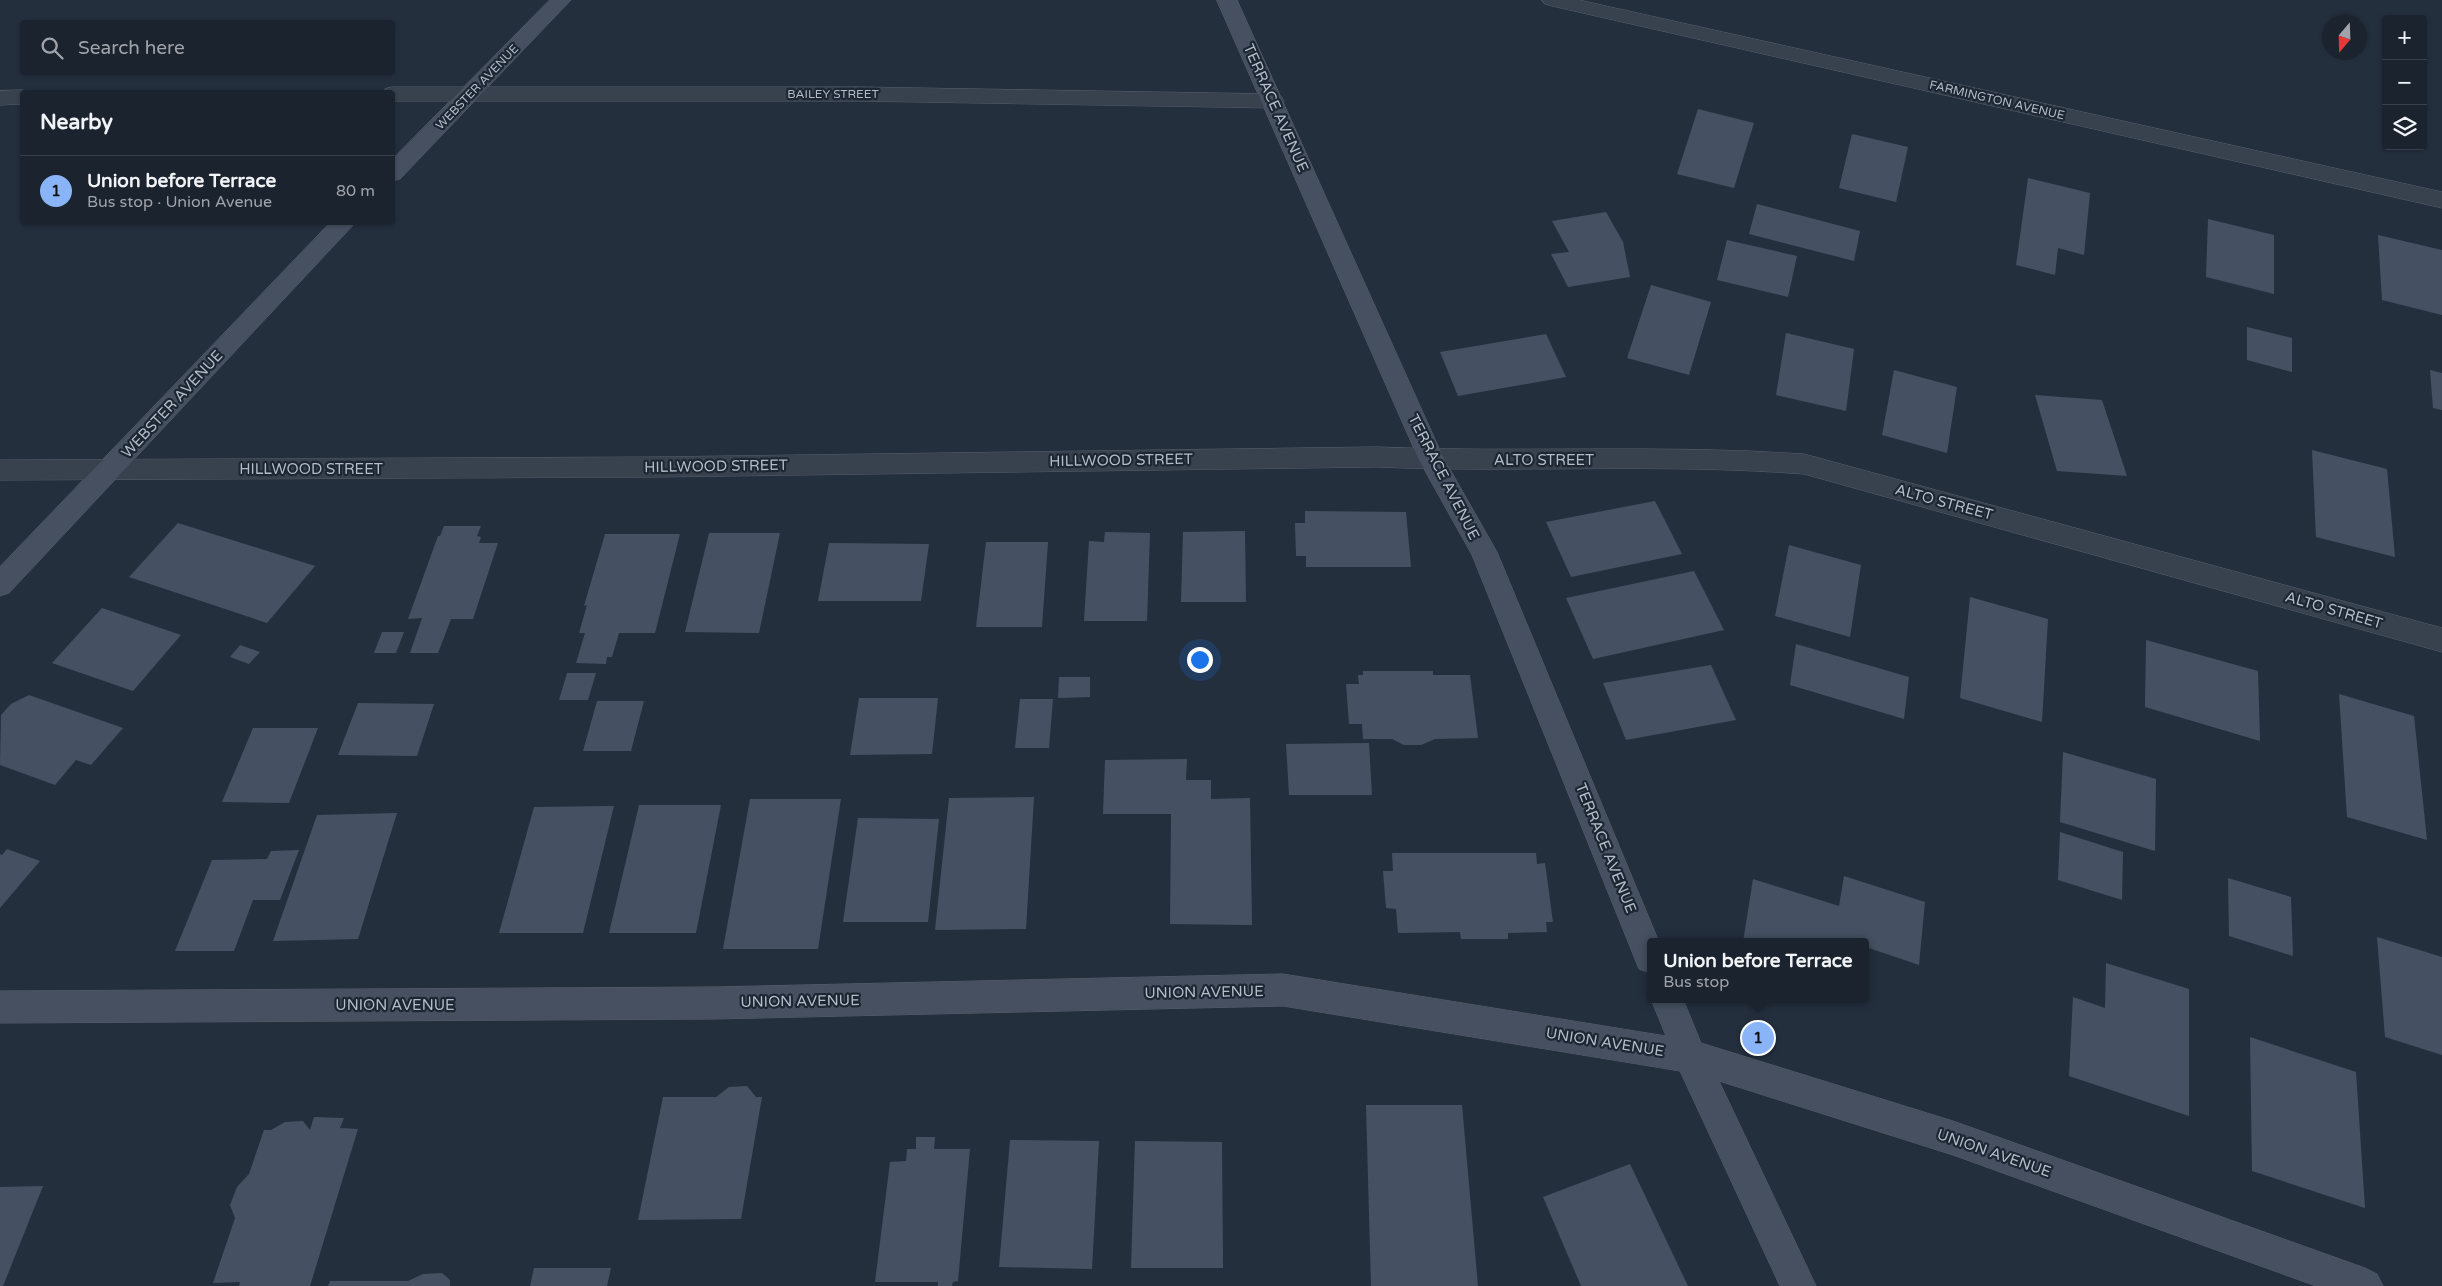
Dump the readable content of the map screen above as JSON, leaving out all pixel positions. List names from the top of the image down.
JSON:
{
  "streets": {
    "street": [
      "WEBSTER AVENUE",
      "BAILEY STREET",
      "FARMINGTON AVENUE",
      "TERRACE AVENUE",
      "HILLWOOD STREET",
      "ALTO STREET",
      "UNION AVENUE"
    ]
  },
  "crossings": [
    ["WEBSTER AVENUE", "BAILEY STREET"],
    ["WEBSTER AVENUE", "HILLWOOD STREET"],
    ["BAILEY STREET", "TERRACE AVENUE"],
    ["TERRACE AVENUE", "HILLWOOD STREET"],
    ["TERRACE AVENUE", "ALTO STREET"],
    ["HILLWOOD STREET", "ALTO STREET"]
  ],
  "north": "bottom",
  "page": {
    "map_buttons": ["+", "−"],
    "search": "Search here",
    "heading": "Nearby",
    "list": [
      {
        "mark": "1",
        "name": "Union before Terrace",
        "note": "Bus stop · Union Avenue",
        "value": "80 m"
      }
    ],
    "popup": ["Union before Terrace", "Bus stop"],
    "pins": "1"
  }
}
